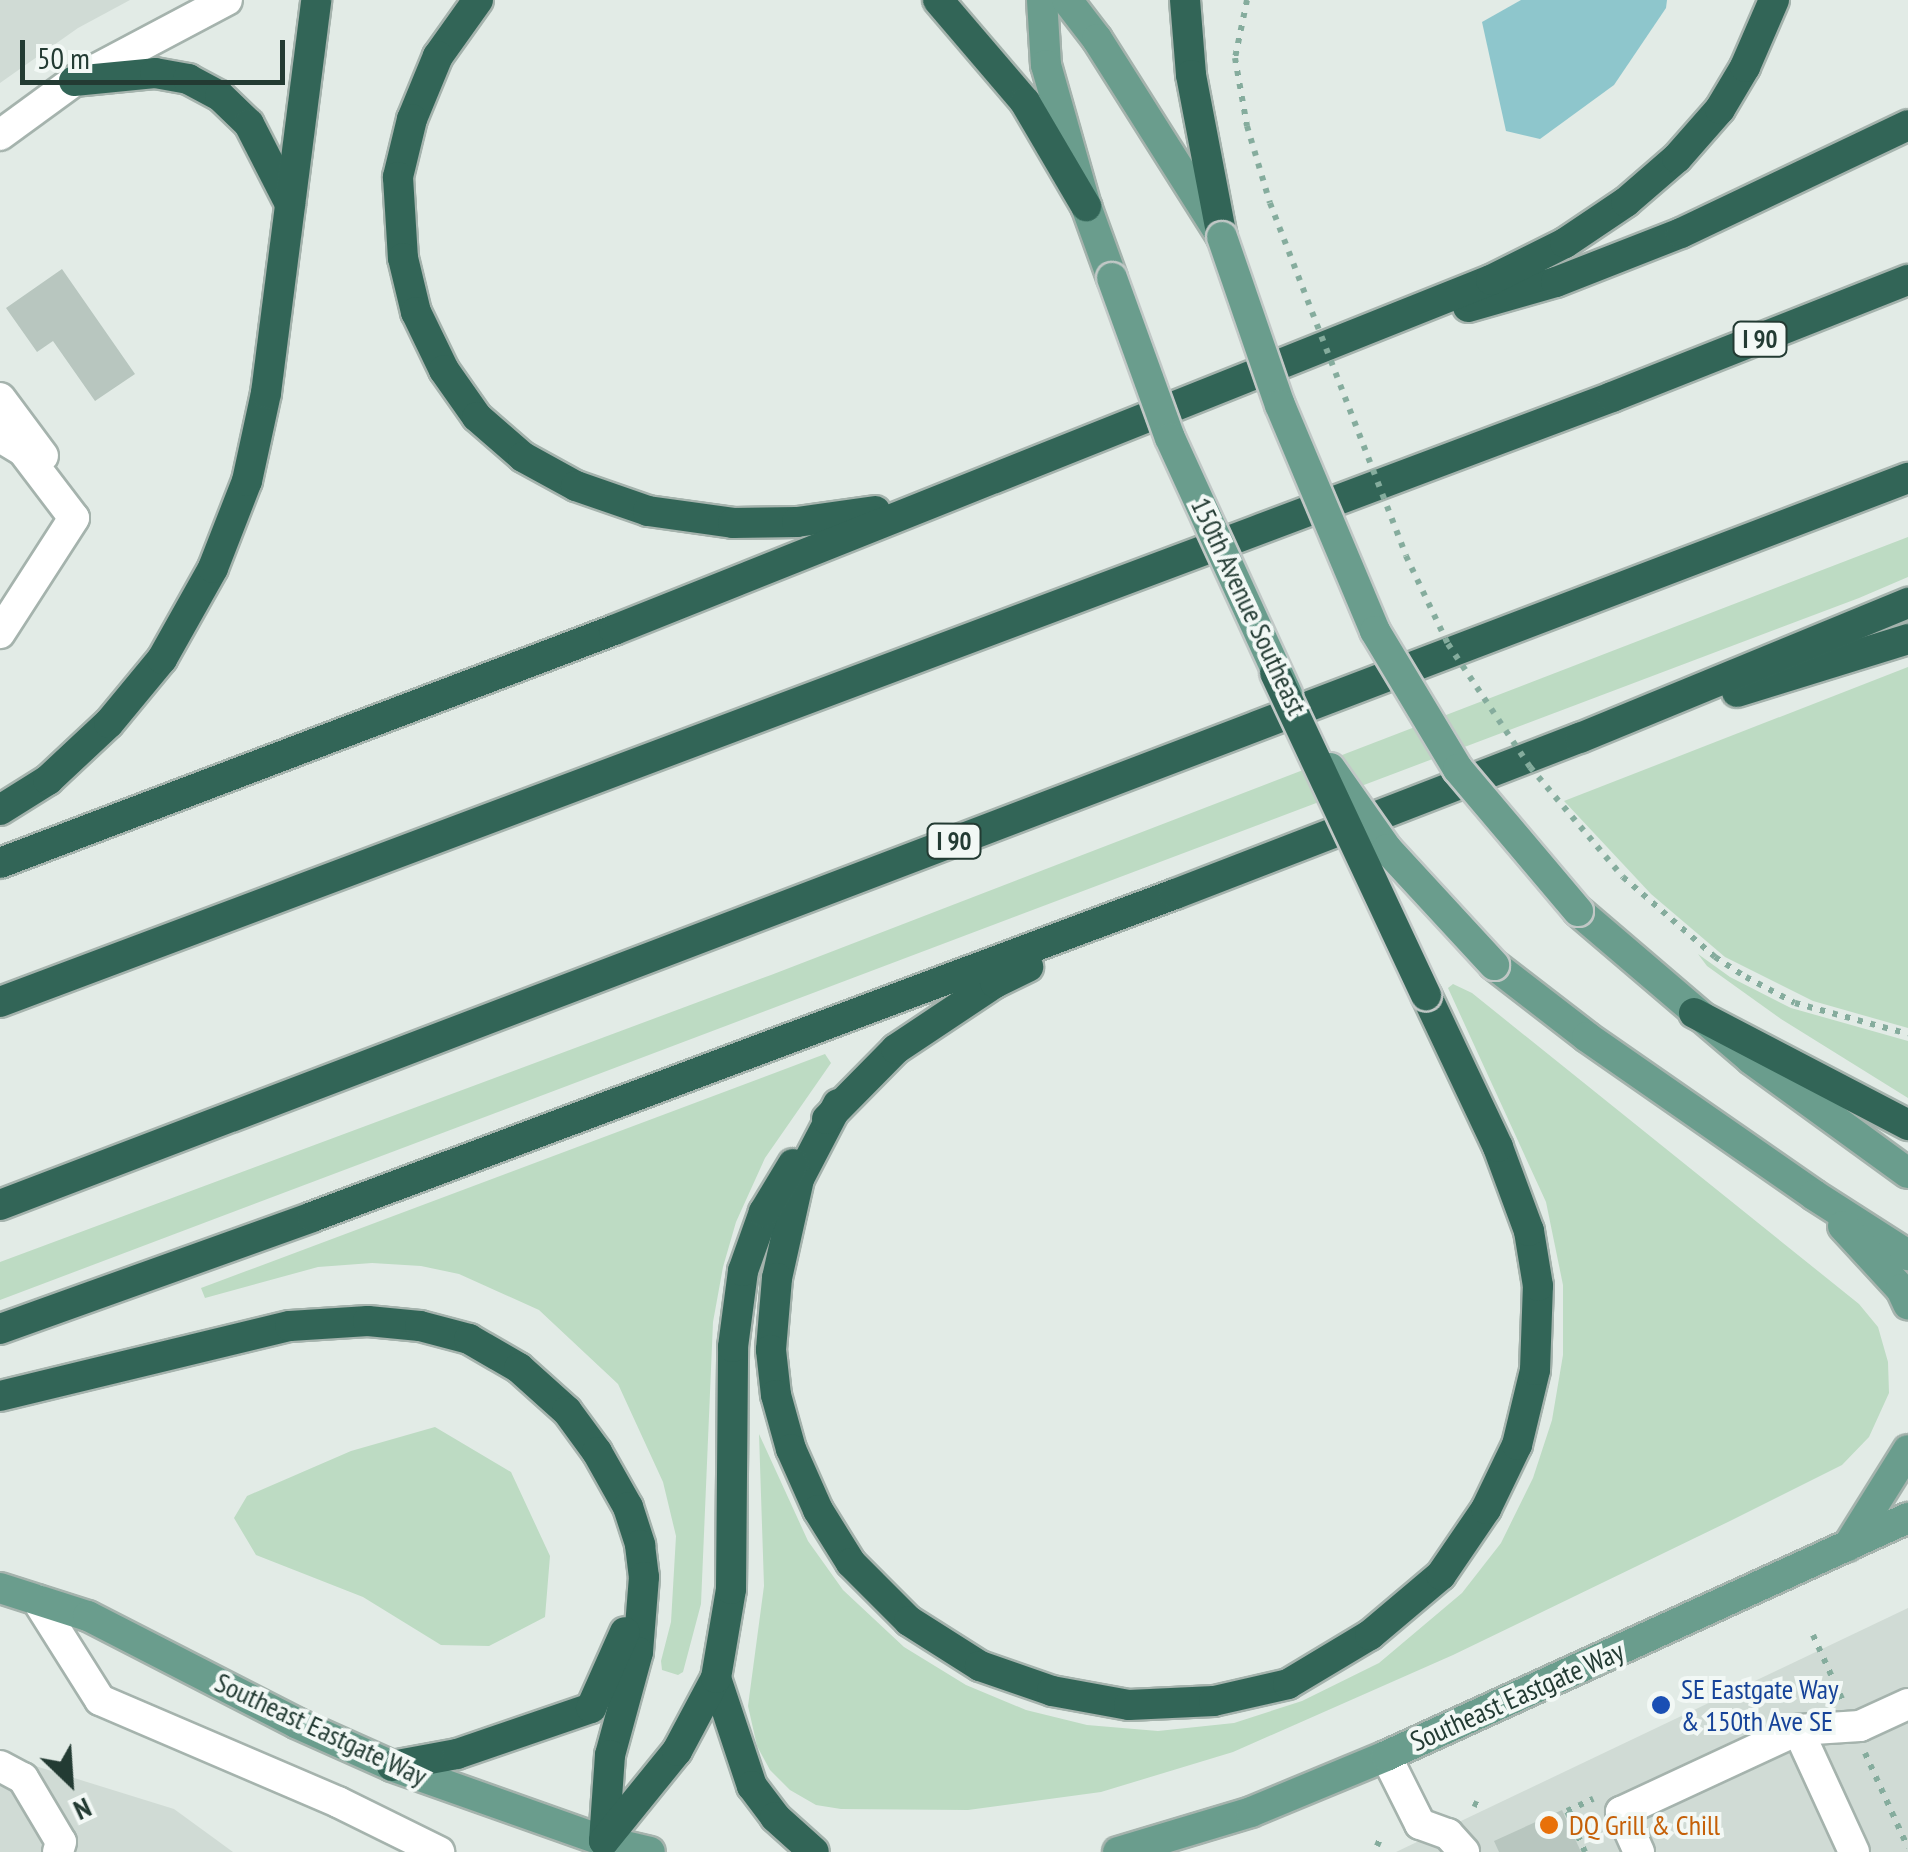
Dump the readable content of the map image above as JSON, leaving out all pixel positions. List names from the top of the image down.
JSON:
{
  "streets": {
    "highway": ["I 90"],
    "main road": ["150th Avenue Southeast", "Southeast Eastgate Way"]
  },
  "places": ["SE Eastgate Way & 150th Ave SE", "DQ Grill & Chill"],
  "scale_bar": "50 m",
  "north": "bottom right"
}
